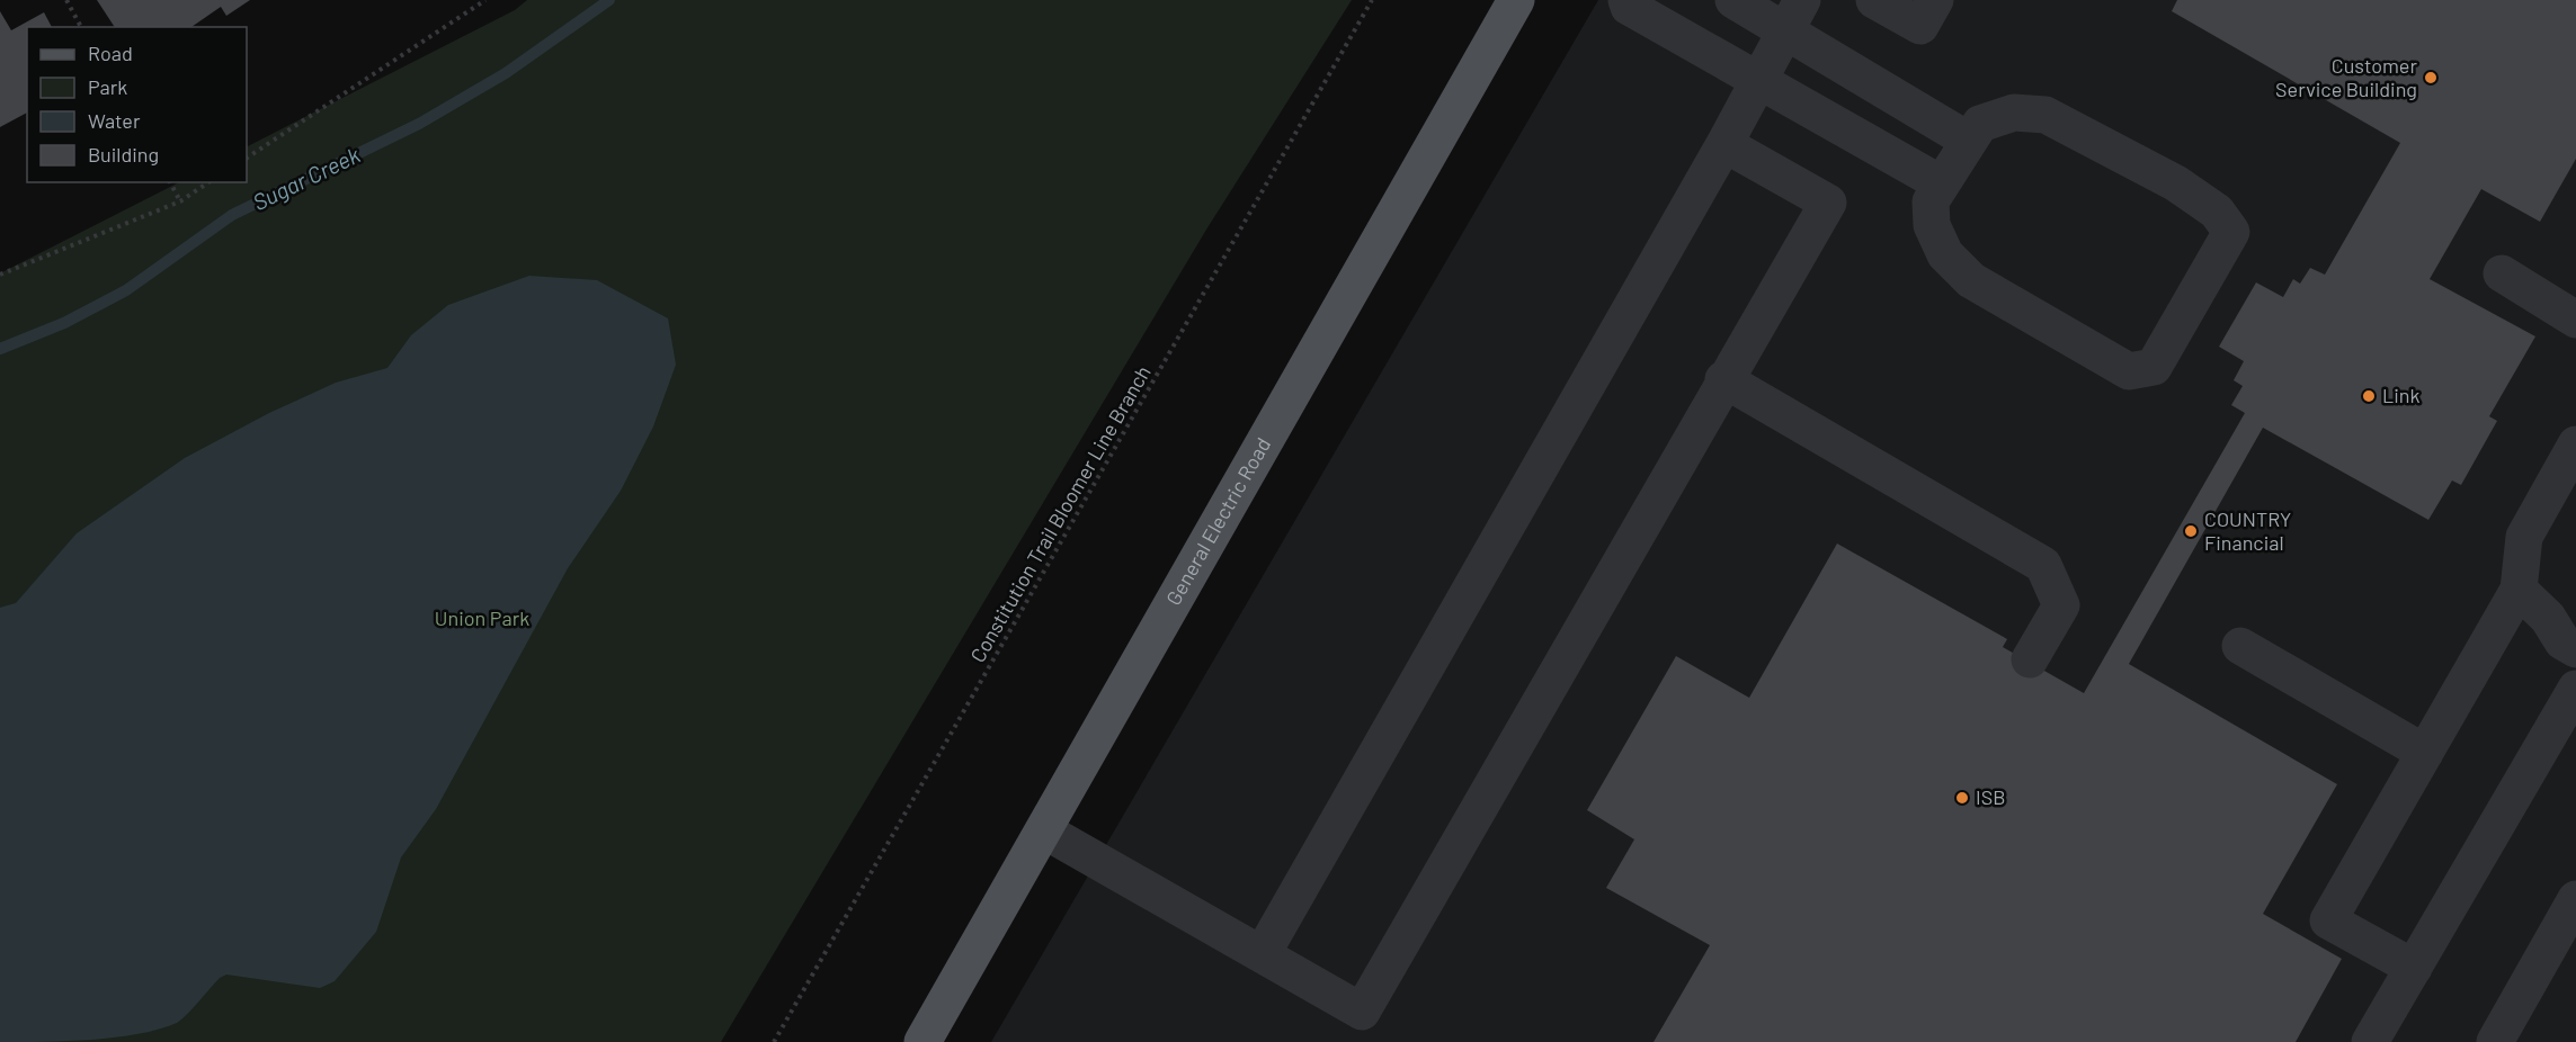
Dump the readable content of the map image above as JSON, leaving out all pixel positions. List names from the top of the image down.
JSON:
{
  "streets": {
    "main road": ["General Electric Road"],
    "path": ["Constitution Trail Bloomer Line Branch"]
  },
  "water": ["Sugar Creek"],
  "parks": ["Union Park"],
  "places": [
    "Customer Service Building",
    "Link",
    "COUNTRY Financial",
    "ISB"
  ],
  "legend": [
    "Road",
    "Park",
    "Water",
    "Building"
  ]
}
